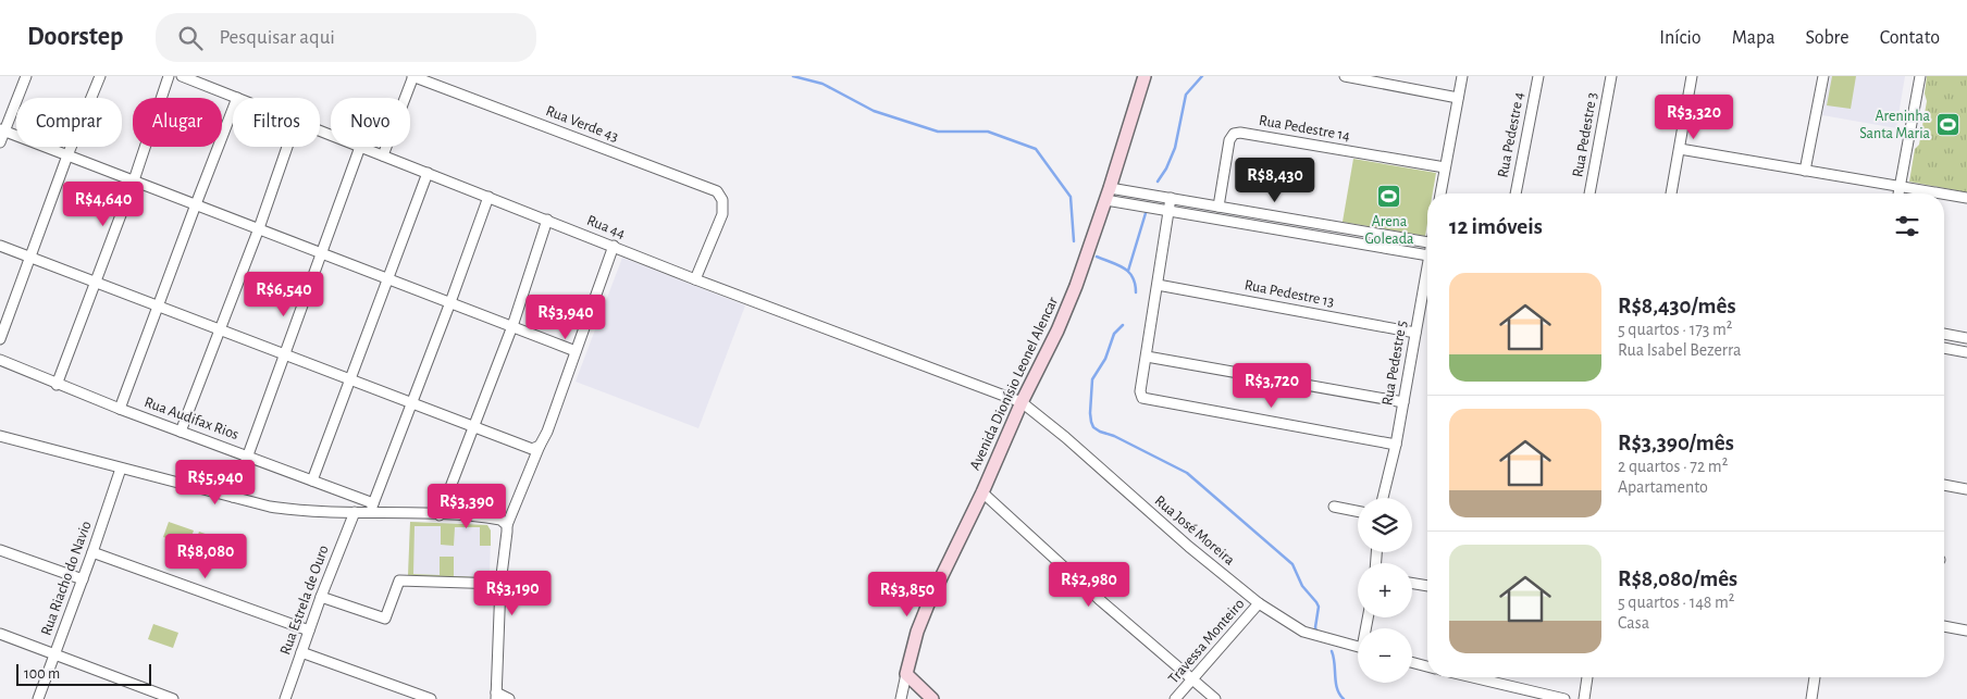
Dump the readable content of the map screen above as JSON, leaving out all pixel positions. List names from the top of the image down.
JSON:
{
  "streets": {
    "street": [
      "Rua Verde 43",
      "Rua Pedestre 14",
      "Rua Pedestre 4",
      "Rua Pedestre 3",
      "Rua 44",
      "Rua Pedestre 13",
      "Rua Pedestre 5",
      "Avenida Dionísio Leonel Alencar",
      "Rua Audifax Rios",
      "Rua José Moreira",
      "Rua Riacho do Navio",
      "Rua Estrela de Ouro",
      "Travessa Monteiro"
    ]
  },
  "crossings": [
    ["Rua Verde 43", "Rua 44"],
    ["Rua 44", "Avenida Dionísio Leonel Alencar"],
    ["Rua 44", "Rua José Moreira"],
    ["Rua Pedestre 13", "Rua Pedestre 5"],
    ["Avenida Dionísio Leonel Alencar", "Rua José Moreira"],
    ["Rua José Moreira", "Travessa Monteiro"]
  ],
  "places": {
    "sports": ["Areninha Santa Maria", "Arena Goleada"]
  },
  "scale_bar": "100 m",
  "page": {
    "header": "Doorstep",
    "search": "Pesquisar aqui",
    "nav": [
      "Início",
      "Mapa",
      "Sobre",
      "Contato"
    ],
    "price": [
      "R$3,320",
      "R$8,430",
      "R$4,640",
      "R$6,540",
      "R$3,940",
      "R$3,720",
      "R$5,940",
      "R$3,390",
      "R$8,080",
      "R$2,980",
      "R$3,190",
      "R$3,850"
    ],
    "chip": [
      "Comprar",
      "Alugar",
      "Filtros",
      "Novo"
    ],
    "heading": "12 imóveis",
    "list": [
      {
        "name": "R$8,430/mês",
        "note": "5 quartos · 173 m² · Rua Isabel Bezerra"
      },
      {
        "name": "R$3,390/mês",
        "note": "2 quartos · 72 m² · Apartamento"
      },
      {
        "name": "R$8,080/mês",
        "note": "5 quartos · 148 m² · Casa"
      }
    ],
    "map_buttons": ["+", "−"],
    "scale": "100 m"
  }
}
